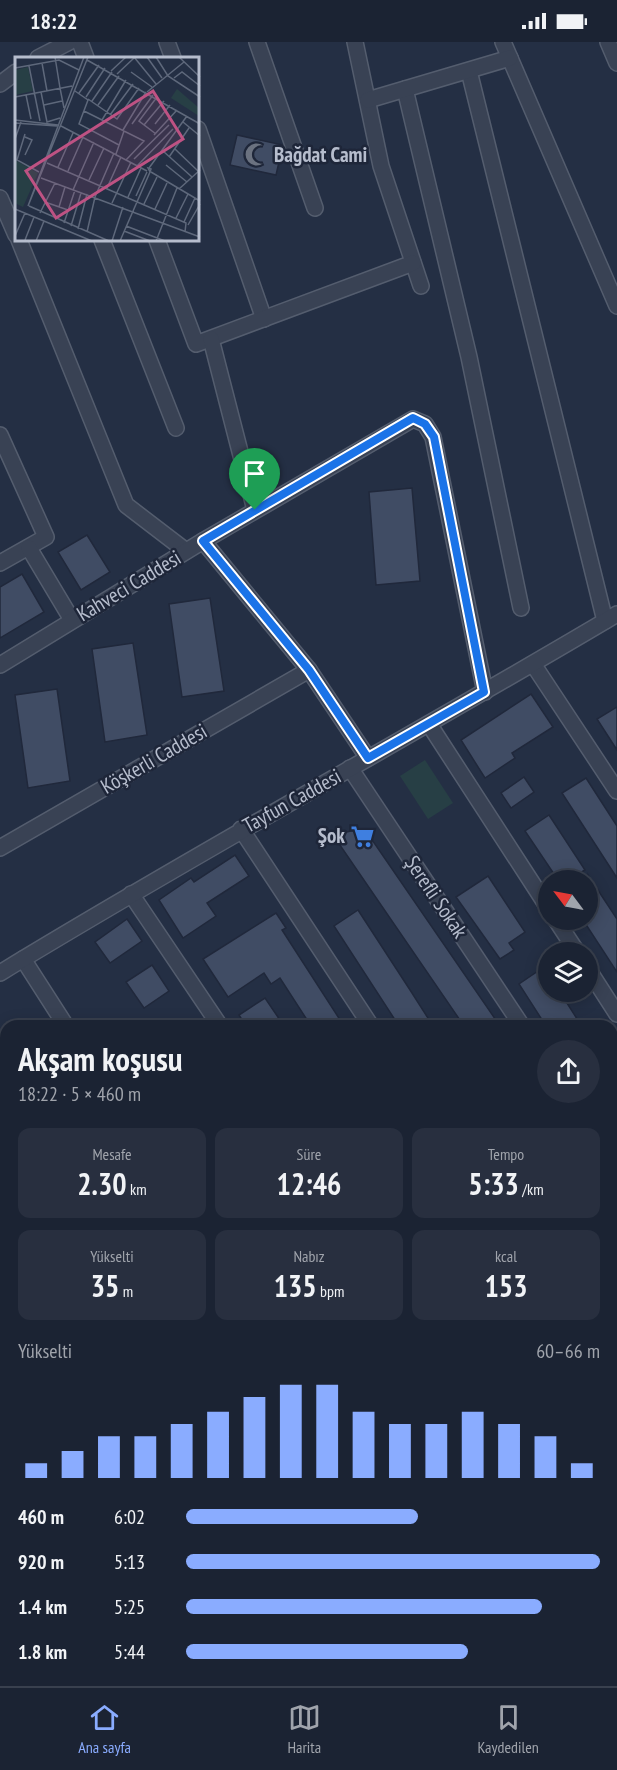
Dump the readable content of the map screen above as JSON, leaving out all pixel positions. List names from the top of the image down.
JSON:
{
  "streets": {
    "street": [
      "Kahveci Caddesi",
      "Köşkerli Caddesi",
      "Tayfun Caddesi",
      "Şerefli Sokak"
    ]
  },
  "crossings": [
    ["Kahveci Caddesi", "Tayfun Caddesi"],
    ["Tayfun Caddesi", "Şerefli Sokak"]
  ],
  "places": {
    "mosque": ["Bağdat Cami"],
    "supermarket": ["Şok"]
  },
  "north": "top left",
  "page": {
    "status": "18:22",
    "heading": ["Akşam koşusu", "18:22 · 5 × 460 m"],
    "stats": [
      ["Mesafe", "2.30 km"],
      ["Süre", "12:46"],
      ["Tempo", "5:33 /km"],
      ["Yükselti", "35 m"],
      ["Nabız", "135 bpm"],
      ["kcal", "153"]
    ],
    "chart": ["Yükselti", "60–66 m"],
    "list": [
      {
        "name": "460 m",
        "note": "6:02"
      },
      {
        "name": "920 m",
        "note": "5:13"
      },
      {
        "name": "1.4 km",
        "note": "5:25"
      },
      {
        "name": "1.8 km",
        "note": "5:44"
      }
    ],
    "tabs": ["Ana sayfa", "Harita", "Kaydedilen"]
  }
}
